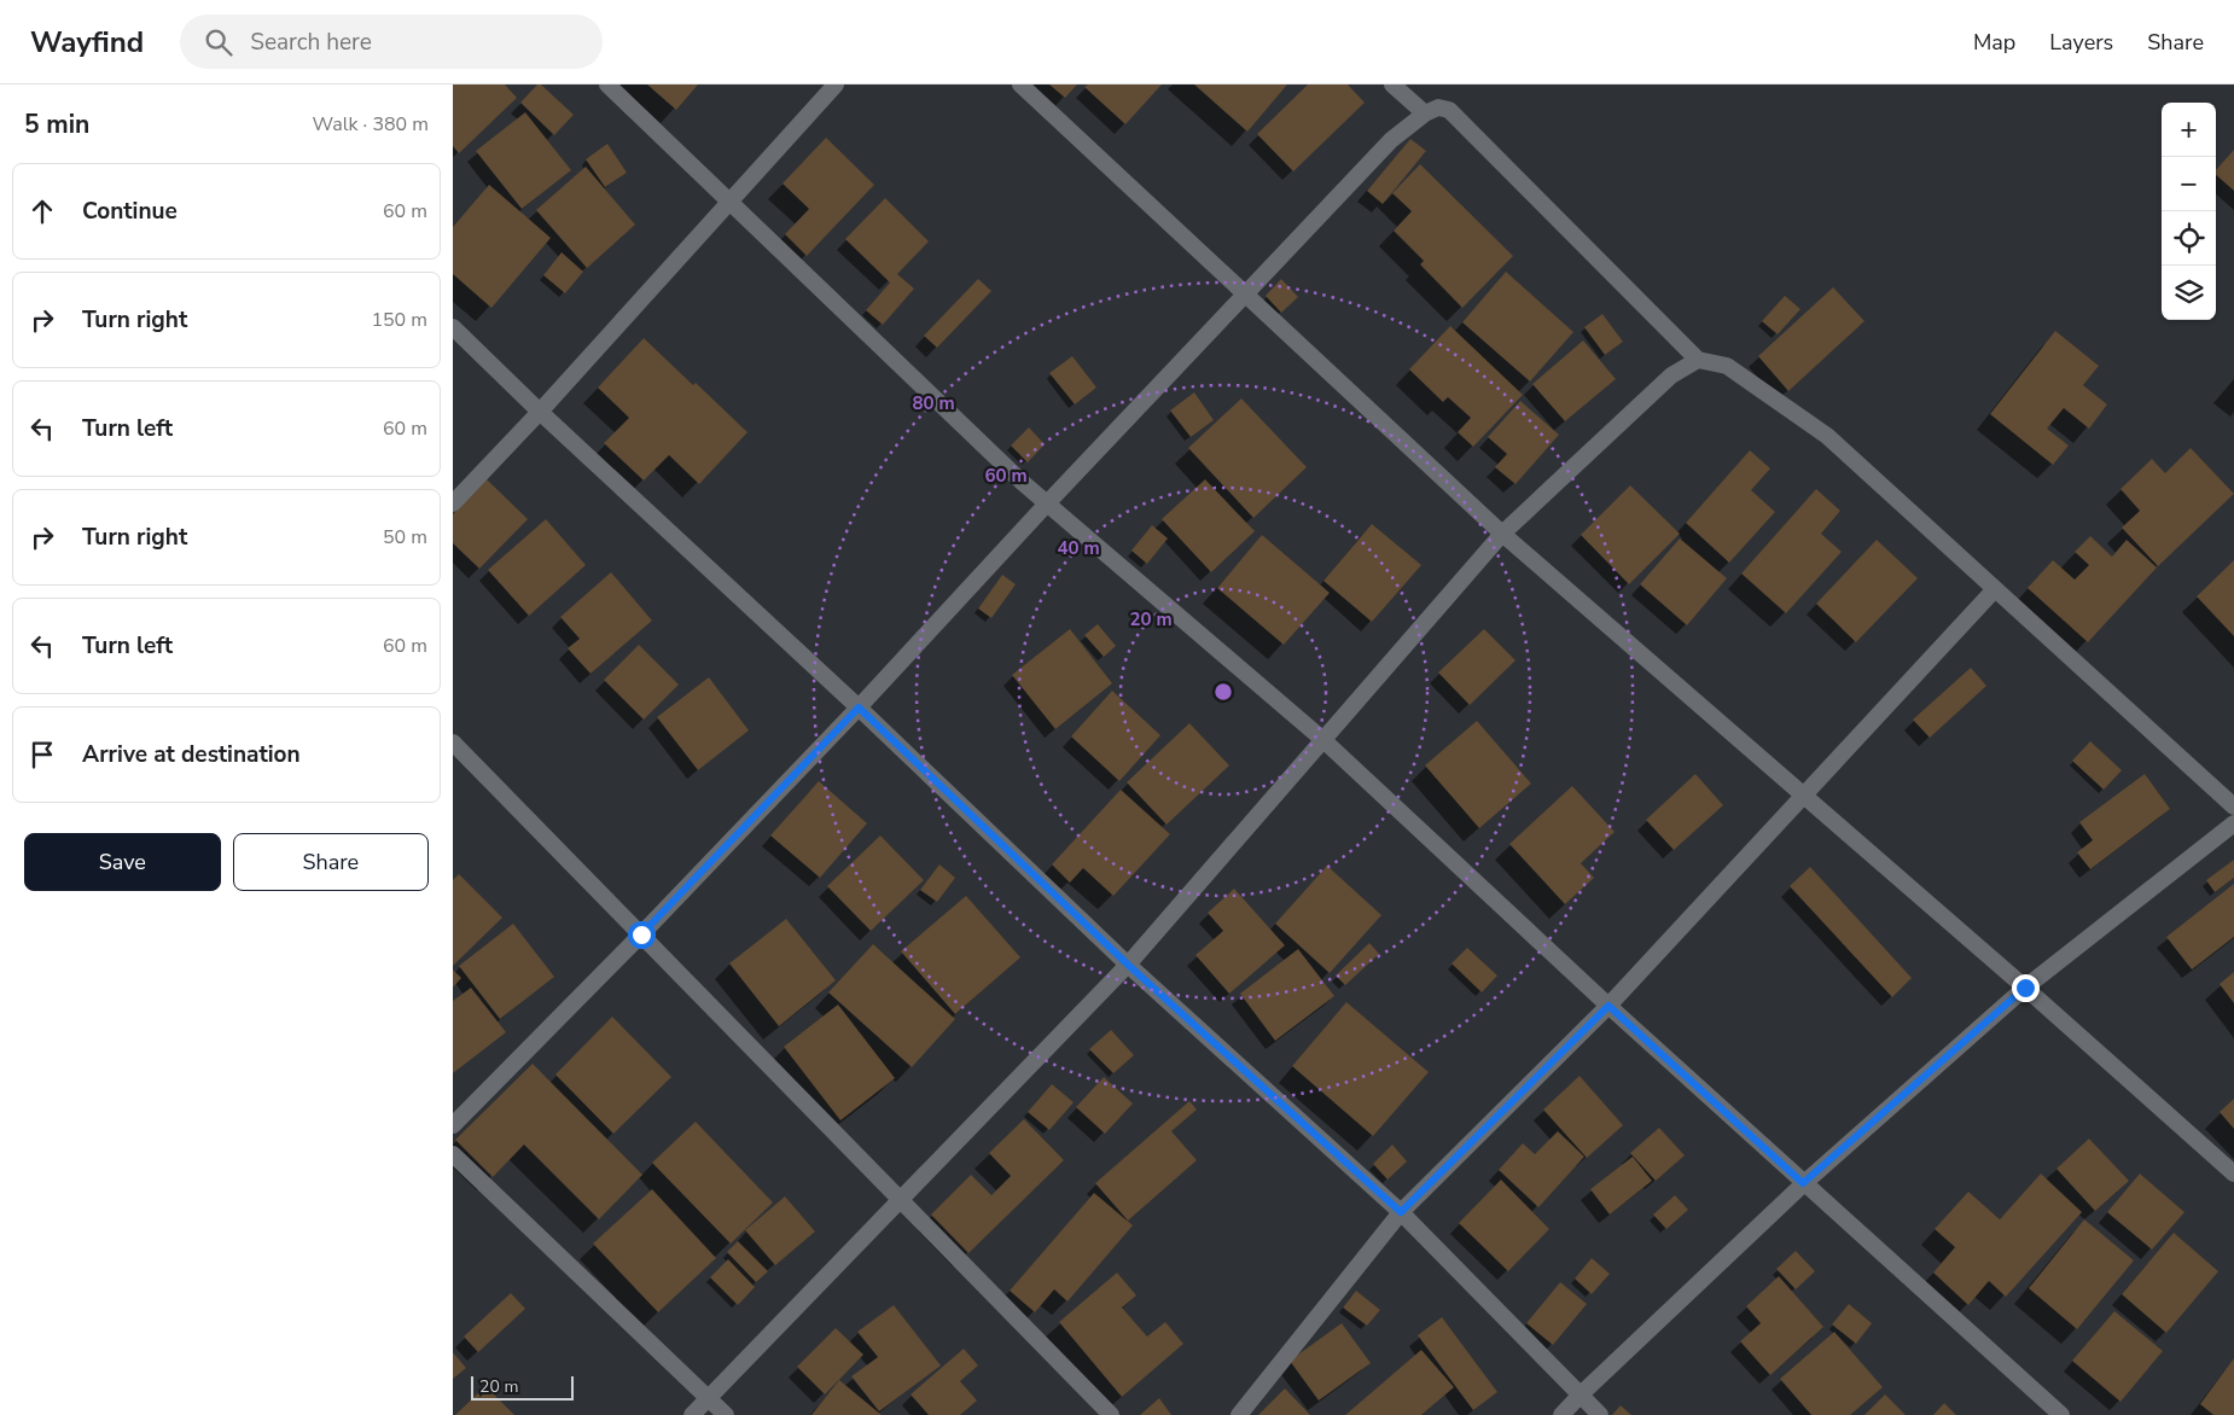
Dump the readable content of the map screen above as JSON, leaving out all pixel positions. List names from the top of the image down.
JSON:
{
  "scale_bar": "20 m",
  "page": {
    "header": "Wayfind",
    "search": "Search here",
    "nav": ["Map", "Layers", "Share"],
    "heading": ["5 min", "Walk · 380 m"],
    "map_buttons": ["+", "−"],
    "list": [
      ["Continue", "60 m"],
      ["Turn right", "150 m"],
      ["Turn left", "60 m"],
      ["Turn right", "50 m"],
      ["Turn left", "60 m"],
      "Arrive at destination"
    ],
    "buttons": ["Save", "Share"],
    "scale": "20 m"
  },
  "rings": [
    "80 m",
    "60 m",
    "40 m",
    "20 m"
  ]
}
